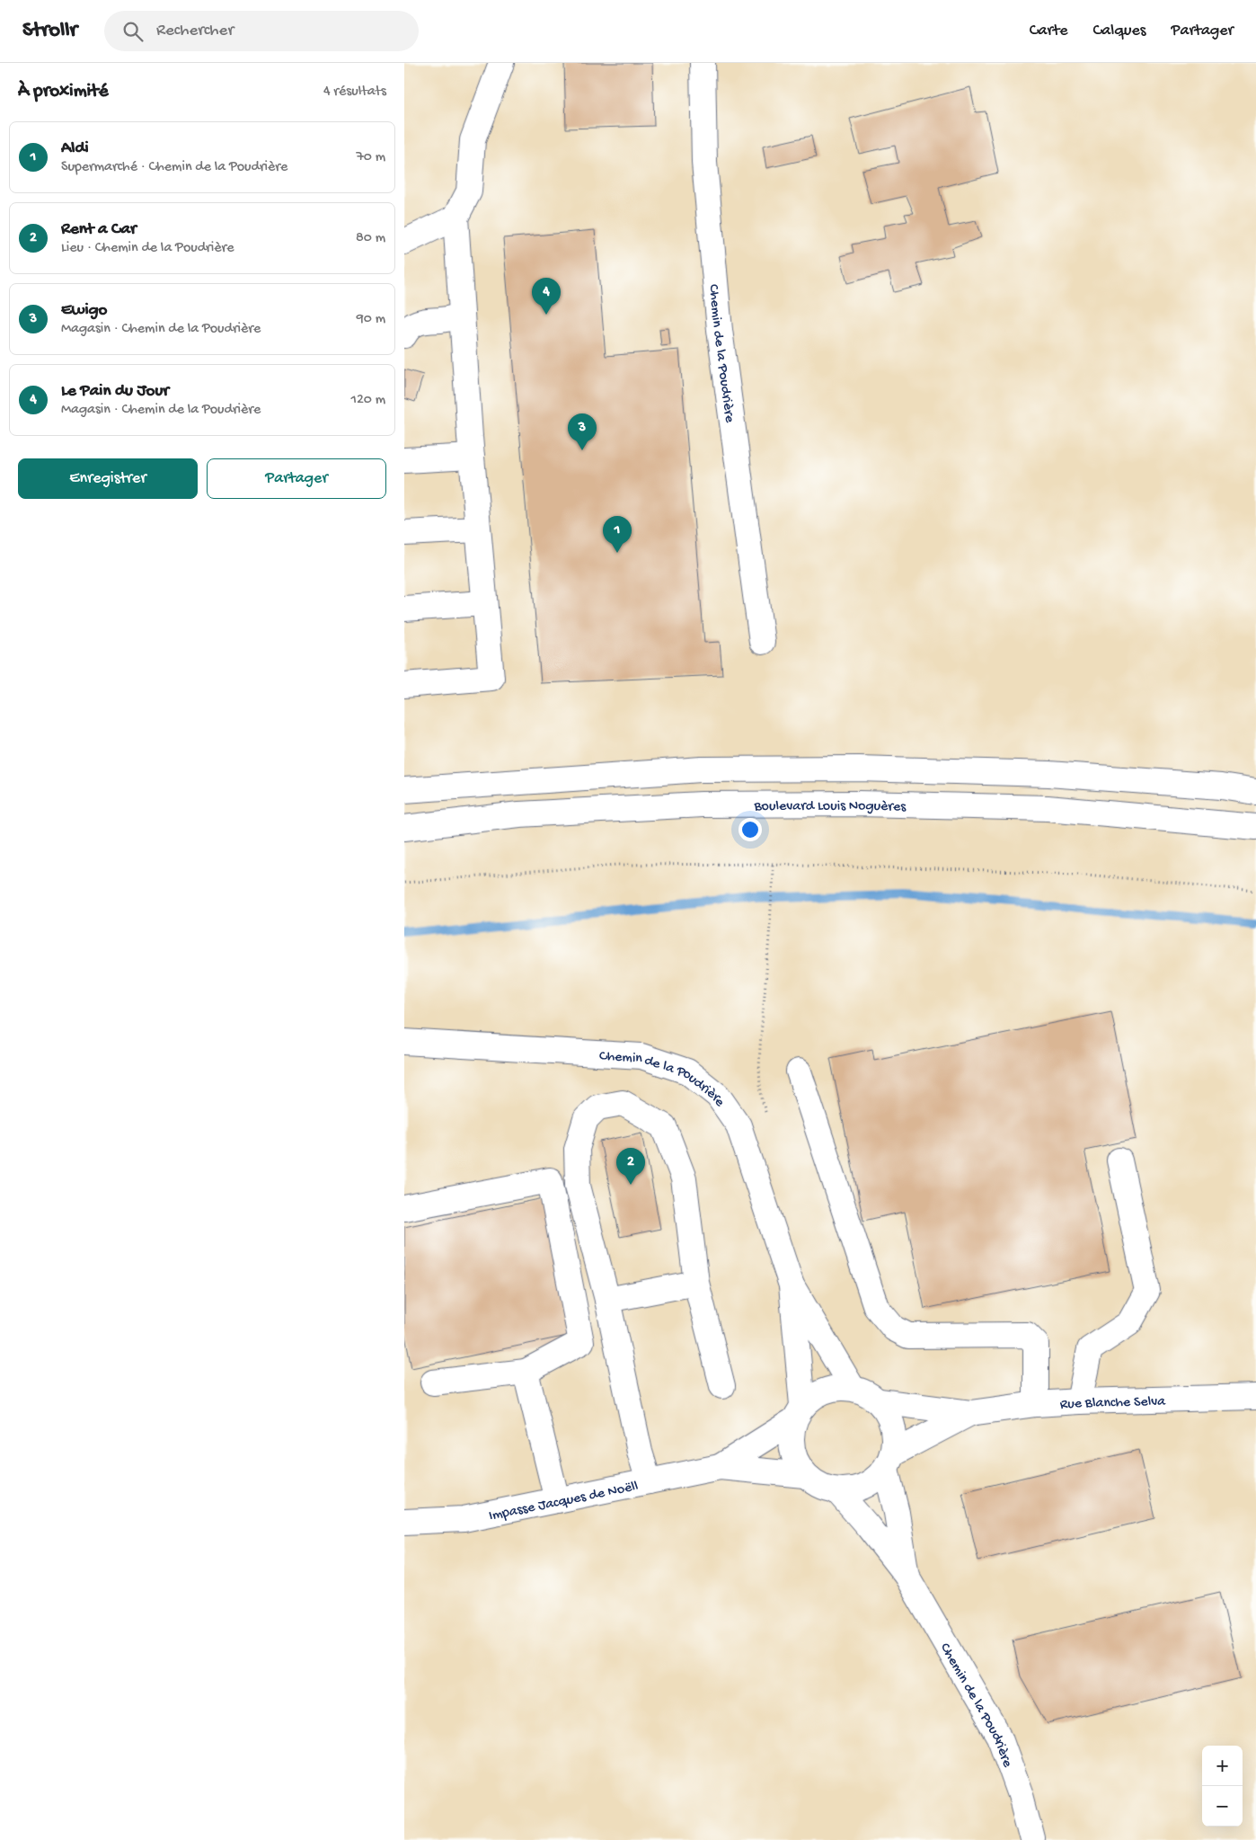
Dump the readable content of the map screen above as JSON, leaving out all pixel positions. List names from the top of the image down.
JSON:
{
  "streets": {
    "street": [
      "Chemin de la Poudrière",
      "Boulevard Louis Noguères",
      "Rue Blanche Selva",
      "Impasse Jacques de Noëll"
    ]
  },
  "crossings": [
    ["Chemin de la Poudrière", "Rue Blanche Selva"],
    ["Chemin de la Poudrière", "Impasse Jacques de Noëll"],
    ["Rue Blanche Selva", "Impasse Jacques de Noëll"]
  ],
  "page": {
    "header": "Strollr",
    "search": "Rechercher",
    "nav": ["Carte", "Calques", "Partager"],
    "heading": ["À proximité", "4 résultats"],
    "list": [
      {
        "mark": "1",
        "name": "Aldi",
        "note": "Supermarché · Chemin de la Poudrière",
        "value": "70 m"
      },
      {
        "mark": "2",
        "name": "Rent a Car",
        "note": "Lieu · Chemin de la Poudrière",
        "value": "80 m"
      },
      {
        "mark": "3",
        "name": "Ewigo",
        "note": "Magasin · Chemin de la Poudrière",
        "value": "90 m"
      },
      {
        "mark": "4",
        "name": "Le Pain du Jour",
        "note": "Magasin · Chemin de la Poudrière",
        "value": "120 m"
      }
    ],
    "pins": [
      "4",
      "3",
      "1",
      "2"
    ],
    "buttons": ["Enregistrer", "Partager"],
    "map_buttons": ["+", "−"]
  }
}
